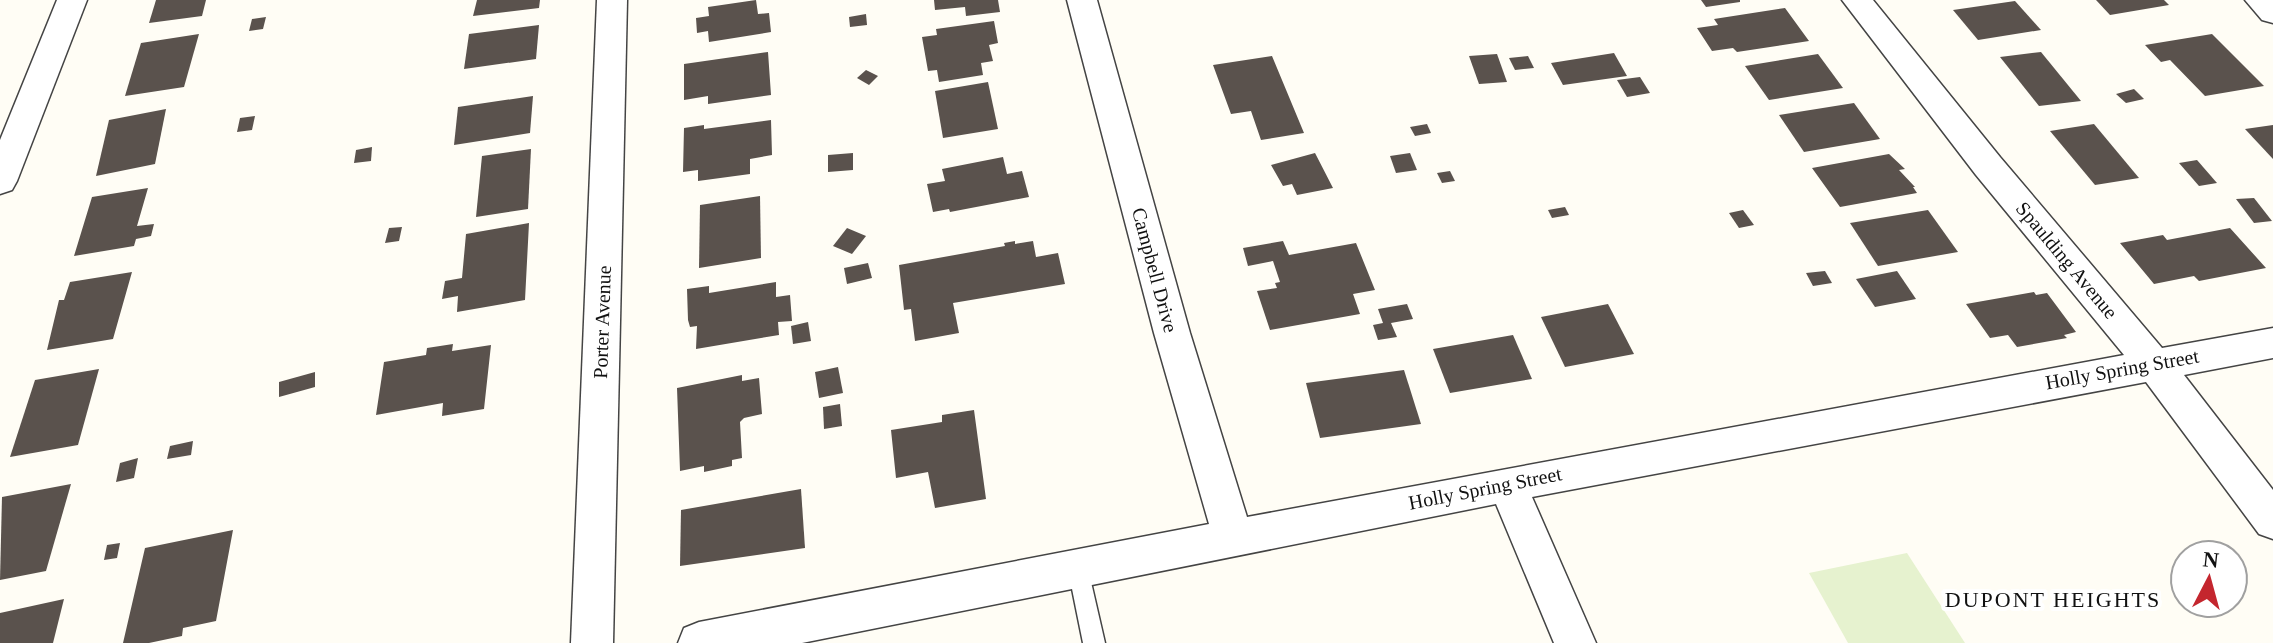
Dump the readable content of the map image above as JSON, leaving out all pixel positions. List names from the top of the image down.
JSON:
{
  "streets": {
    "street": [
      "Spaulding Avenue",
      "Campbell Drive",
      "Porter Avenue",
      "Holly Spring Street"
    ]
  },
  "crossings": [
    ["Spaulding Avenue", "Holly Spring Street"],
    ["Campbell Drive", "Holly Spring Street"]
  ],
  "districts": ["DUPONT HEIGHTS"],
  "north": "top"
}
